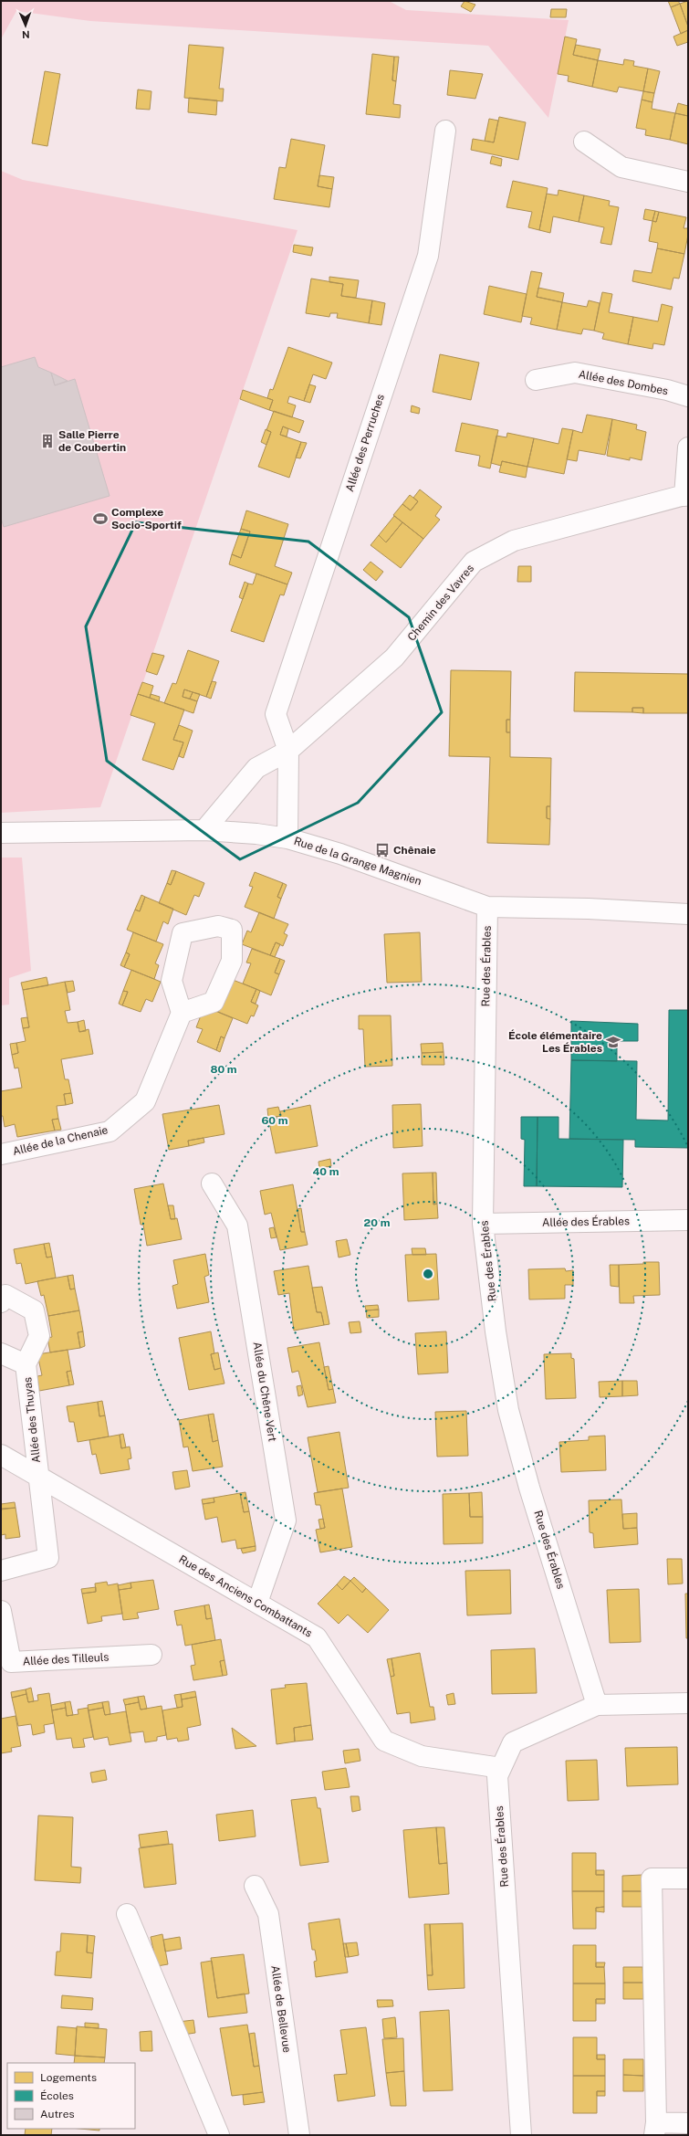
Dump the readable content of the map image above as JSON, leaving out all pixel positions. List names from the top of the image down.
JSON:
{
  "streets": {
    "street": [
      "Allée des Dombes",
      "Allée des Perruches",
      "Chemin des Vavres",
      "Rue de la Grange Magnien",
      "Rue des Érables",
      "Allée de la Chenaie",
      "Allée des Érables",
      "Allée du Chêne Vert",
      "Allée des Thuyas",
      "Rue des Anciens Combattants",
      "Allée des Tilleuls",
      "Allée de Bellevue"
    ]
  },
  "crossings": [
    ["Allée des Perruches", "Chemin des Vavres"],
    ["Chemin des Vavres", "Rue de la Grange Magnien"],
    ["Rue de la Grange Magnien", "Rue des Érables"],
    ["Rue des Érables", "Allée des Érables"],
    ["Rue des Érables", "Rue des Anciens Combattants"],
    ["Allée du Chêne Vert", "Rue des Anciens Combattants"],
    ["Allée des Thuyas", "Rue des Anciens Combattants"]
  ],
  "places": {
    "building": ["Salle Pierre de Coubertin"],
    "sports": ["Complexe Socio-Sportif"],
    "bus stop": ["Chênaie"],
    "school or university": ["École élémentaire Les Érables"]
  },
  "legend": ["Logements", "Écoles", "Autres"],
  "north": "bottom",
  "rings": [
    "80 m",
    "60 m",
    "40 m",
    "20 m"
  ]
}
